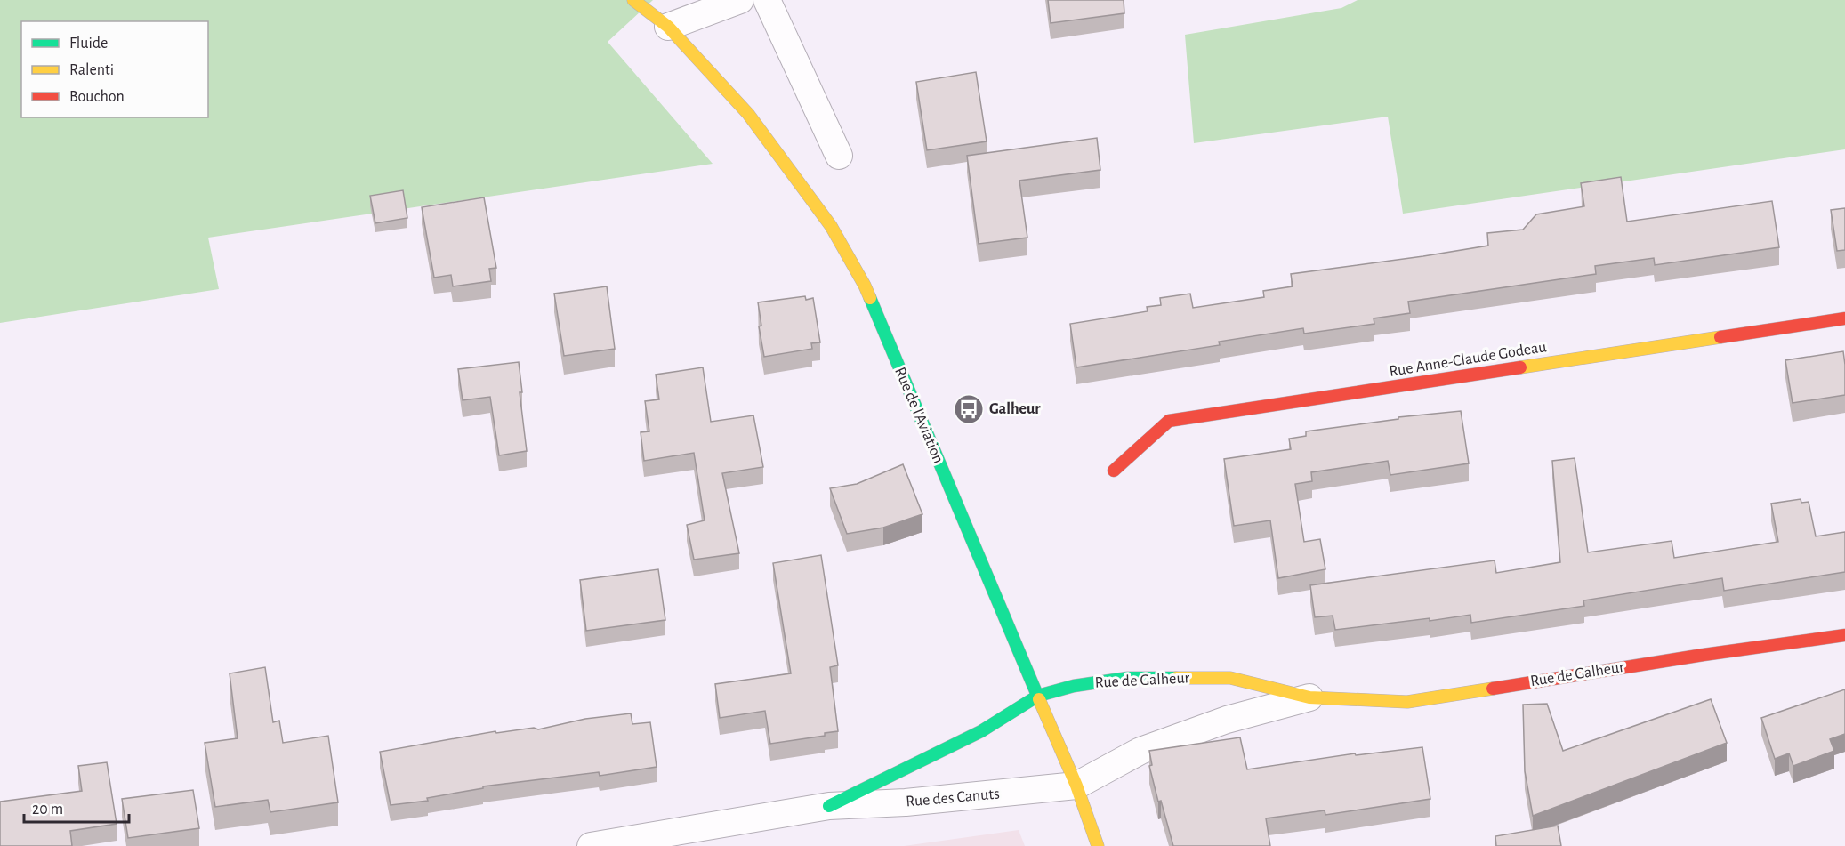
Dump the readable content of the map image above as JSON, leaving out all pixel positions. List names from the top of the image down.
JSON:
{
  "streets": {
    "street": [
      "Rue Anne-Claude Godeau",
      "Rue de l'Aviation",
      "Rue de Galheur",
      "Rue des Canuts"
    ]
  },
  "crossings": [
    ["Rue de l'Aviation", "Rue de Galheur"],
    ["Rue de l'Aviation", "Rue des Canuts"],
    ["Rue de Galheur", "Rue des Canuts"]
  ],
  "places": {
    "bus stop": ["Galheur"]
  },
  "legend": ["Fluide", "Ralenti", "Bouchon"],
  "scale_bar": "20 m"
}
